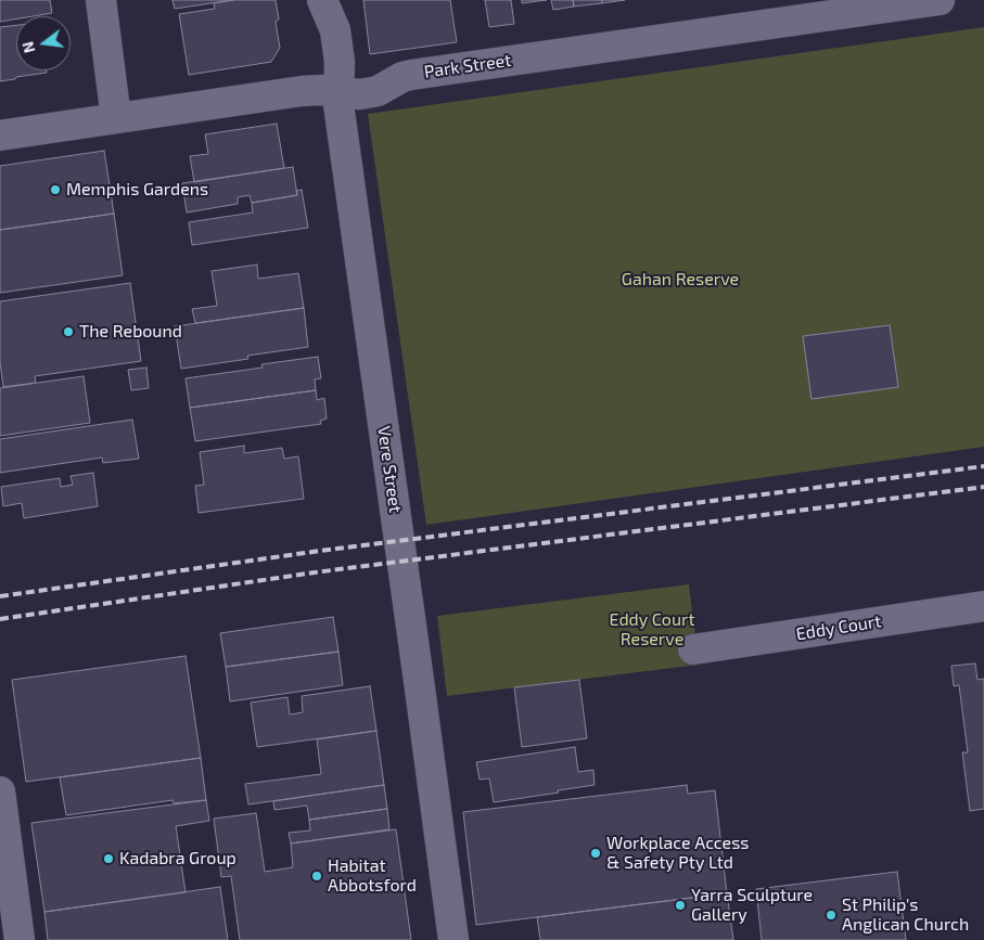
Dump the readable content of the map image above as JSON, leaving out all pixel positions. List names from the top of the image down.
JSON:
{
  "streets": {
    "street": ["Park Street", "Vere Street", "Eddy Court"]
  },
  "crossings": [
    ["Park Street", "Vere Street"]
  ],
  "parks": ["Gahan Reserve", "Eddy Court Reserve"],
  "places": [
    "Memphis Gardens",
    "The Rebound",
    "Workplace Access & Safety Pty Ltd",
    "Kadabra Group",
    "Habitat Abbotsford",
    "Yarra Sculpture Gallery",
    "St Philip's Anglican Church"
  ],
  "north": "left"
}
